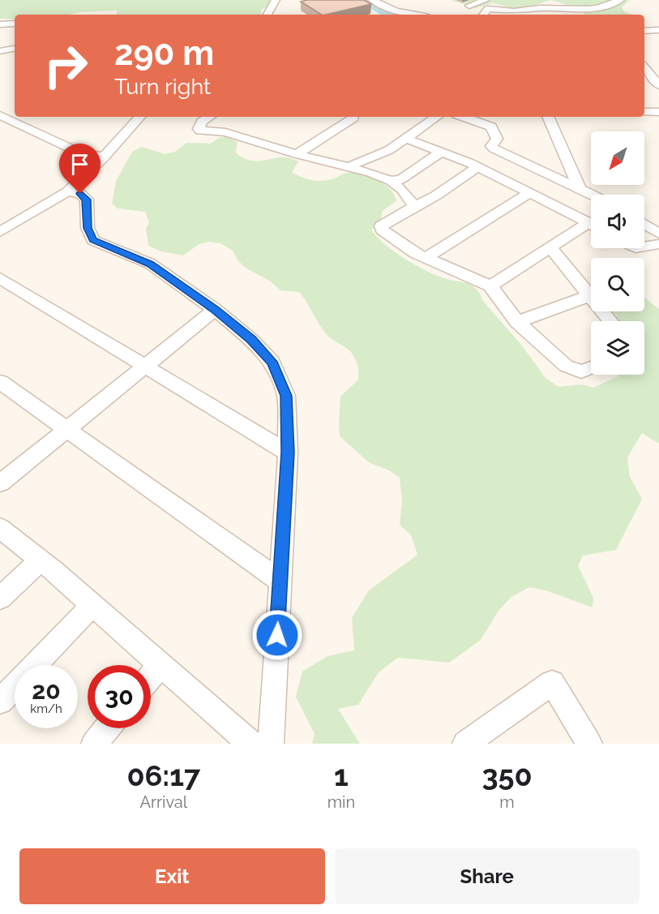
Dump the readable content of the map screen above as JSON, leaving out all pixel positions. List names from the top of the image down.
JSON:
{
  "north": "bottom left",
  "page": {
    "turn": ["290 m", "Turn right"],
    "speed": "20 km/h",
    "limit": "30",
    "eta": [
      "06:17",
      "Arrival",
      "1",
      "min",
      "350",
      "m"
    ],
    "buttons": ["Exit", "Share"]
  }
}
